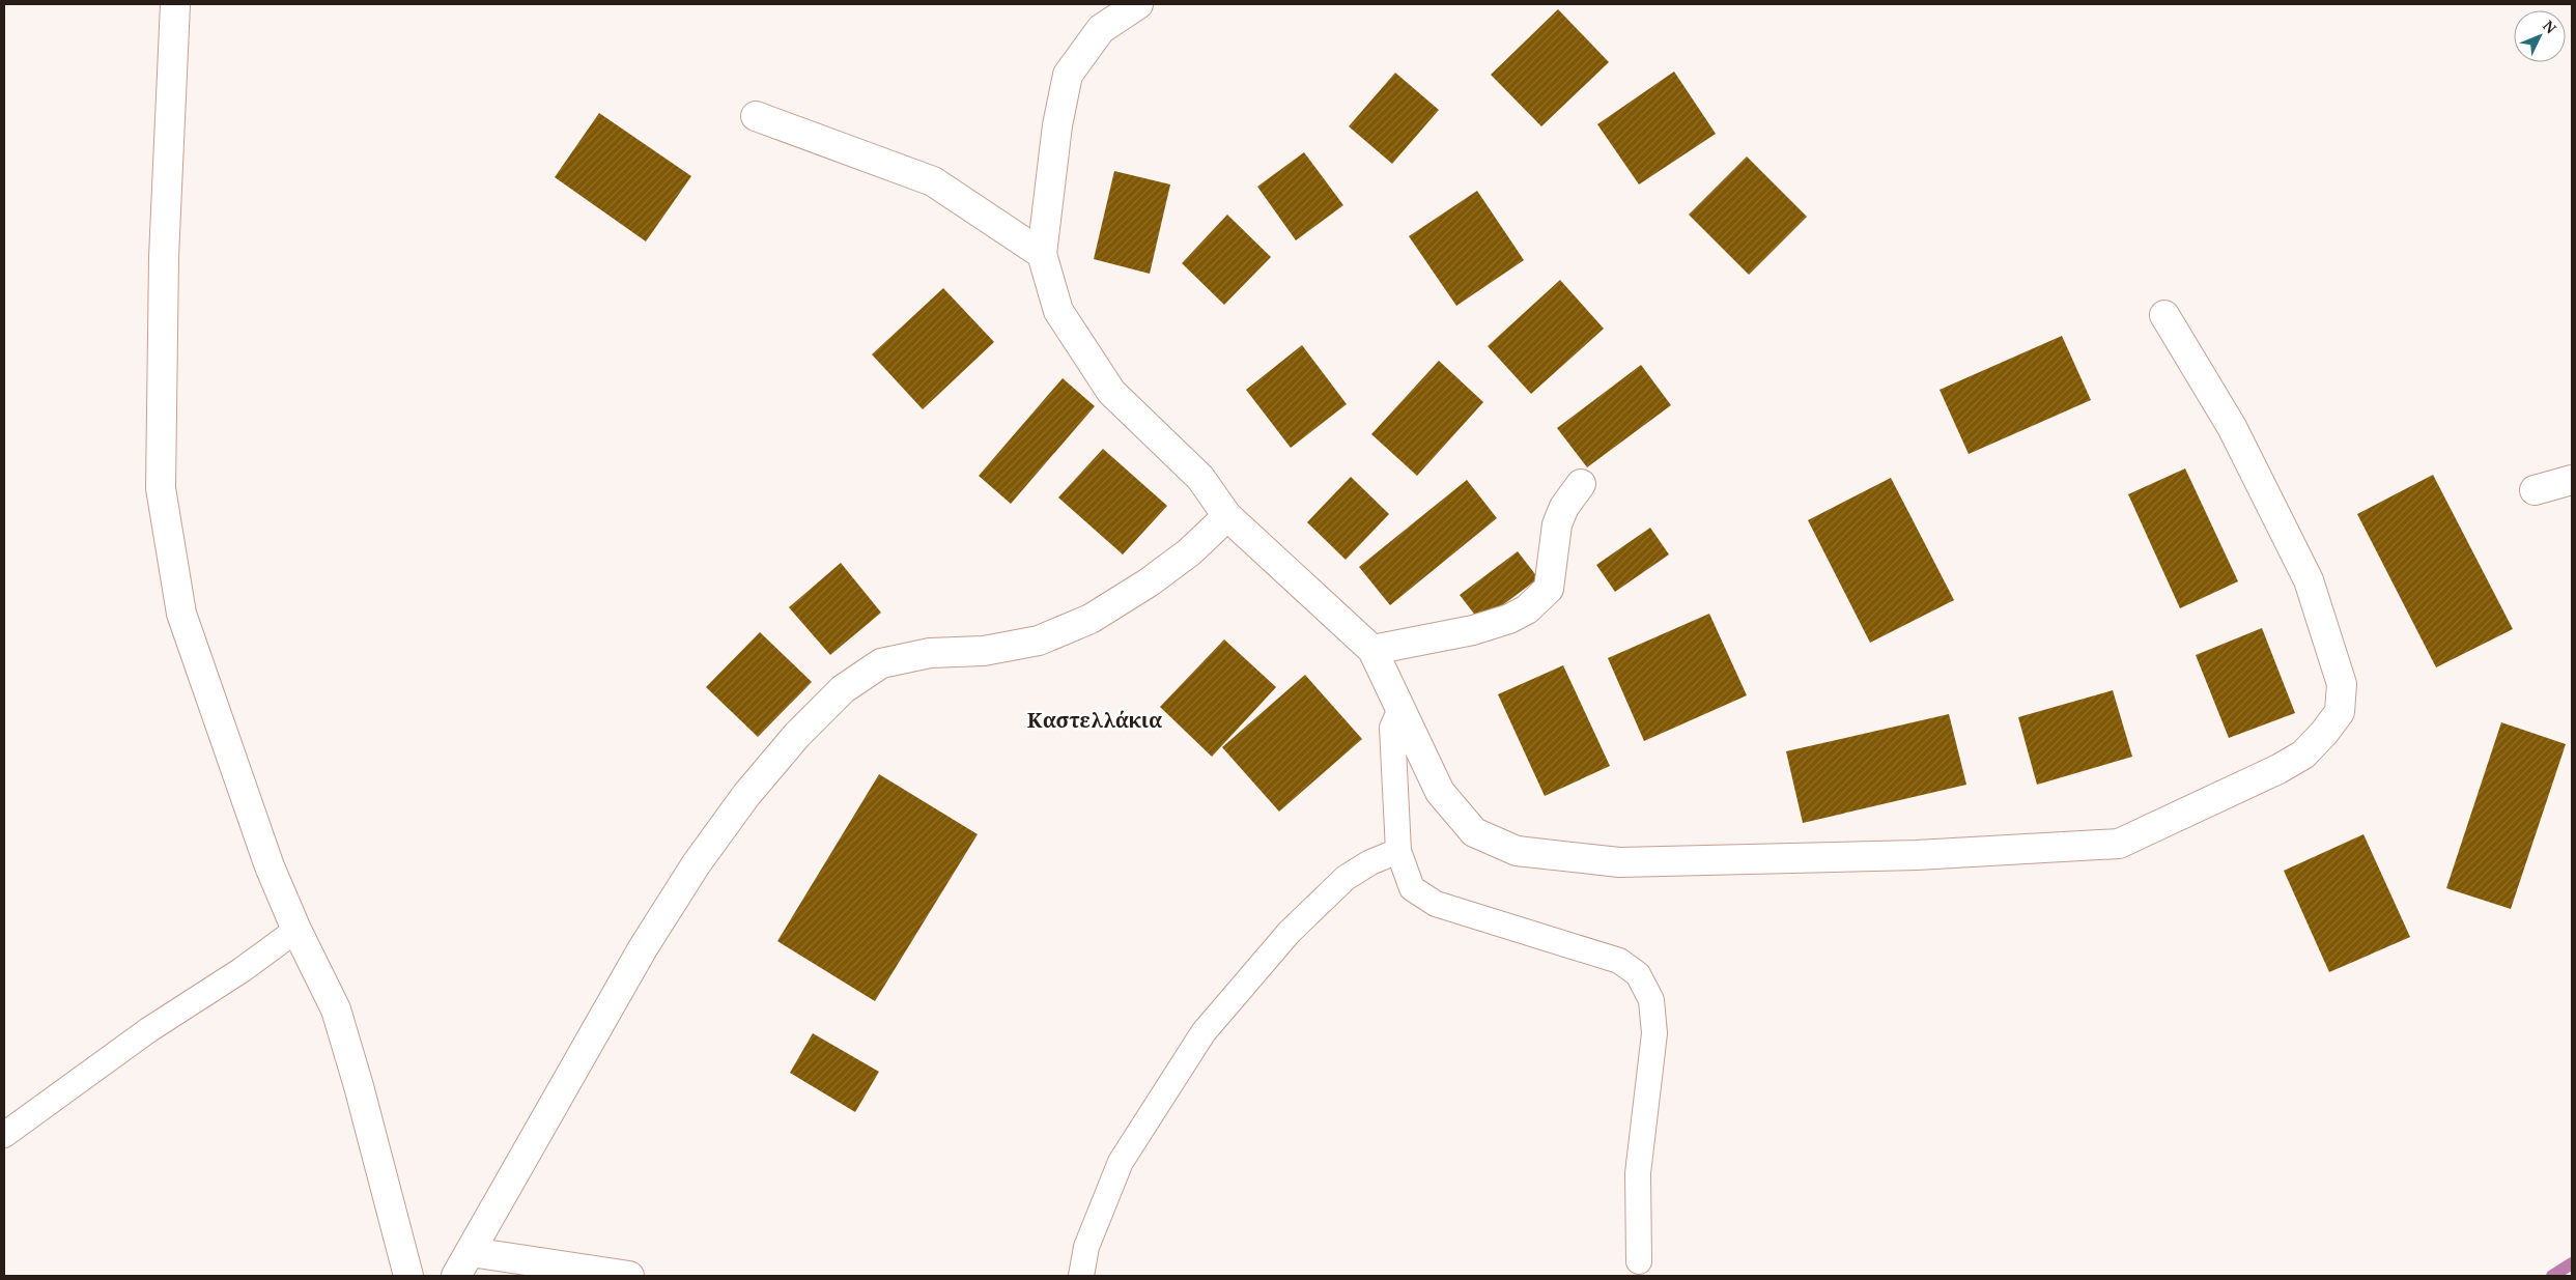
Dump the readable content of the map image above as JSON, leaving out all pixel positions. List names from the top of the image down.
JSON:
{
  "districts": ["Καστελλάκια"],
  "north": "top right"
}
